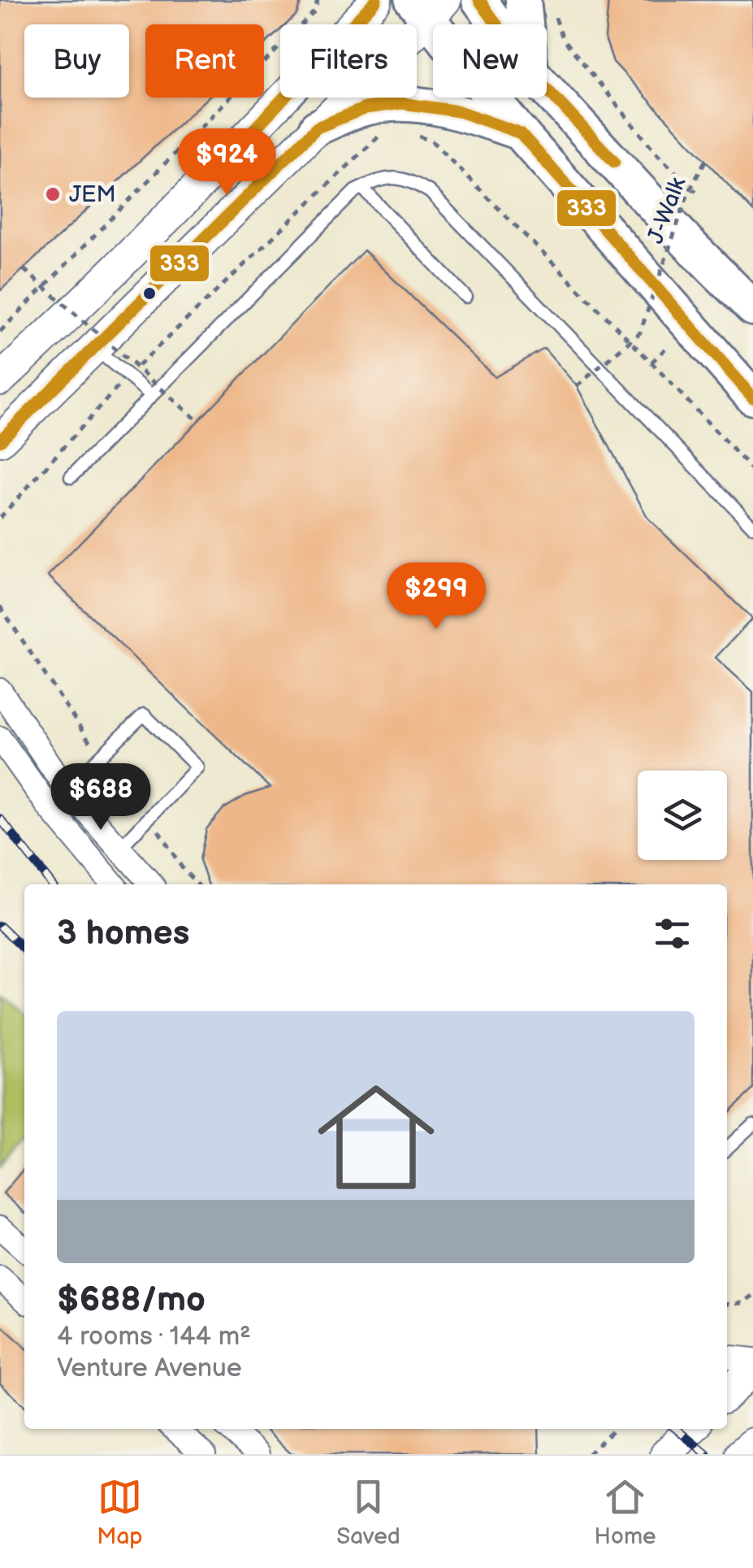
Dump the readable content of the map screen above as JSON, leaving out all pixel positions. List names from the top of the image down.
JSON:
{
  "streets": {
    "path": ["J-Walk"]
  },
  "places": ["JEM"],
  "lines": ["transit line 333"],
  "page": {
    "chip": [
      "Buy",
      "Rent",
      "Filters",
      "New"
    ],
    "price": ["$924", "$299", "$688"],
    "heading": "3 homes",
    "list": [
      {
        "name": "$688/mo",
        "note": "4 rooms · 144 m² · Venture Avenue"
      }
    ],
    "tabs": ["Map", "Saved", "Home"]
  }
}
